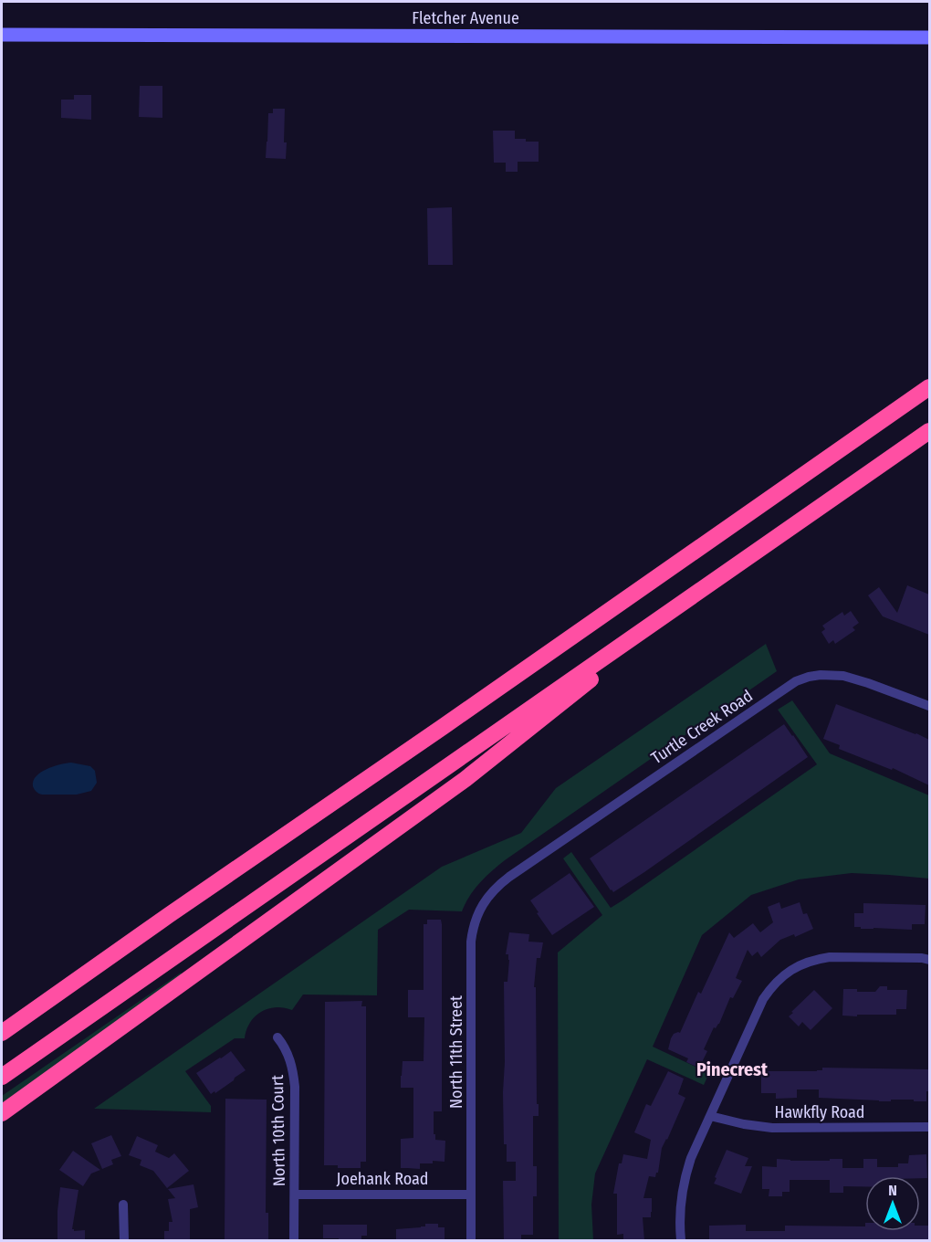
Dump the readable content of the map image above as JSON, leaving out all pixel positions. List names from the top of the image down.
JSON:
{
  "streets": {
    "street": [
      "Fletcher Avenue",
      "Turtle Creek Road",
      "North 11th Street",
      "Hawkfly Road",
      "North 10th Court",
      "Joehank Road"
    ]
  },
  "crossings": [
    ["Turtle Creek Road", "North 11th Street"],
    ["North 11th Street", "Joehank Road"],
    ["North 10th Court", "Joehank Road"]
  ],
  "districts": ["Pinecrest"],
  "north": "top"
}
